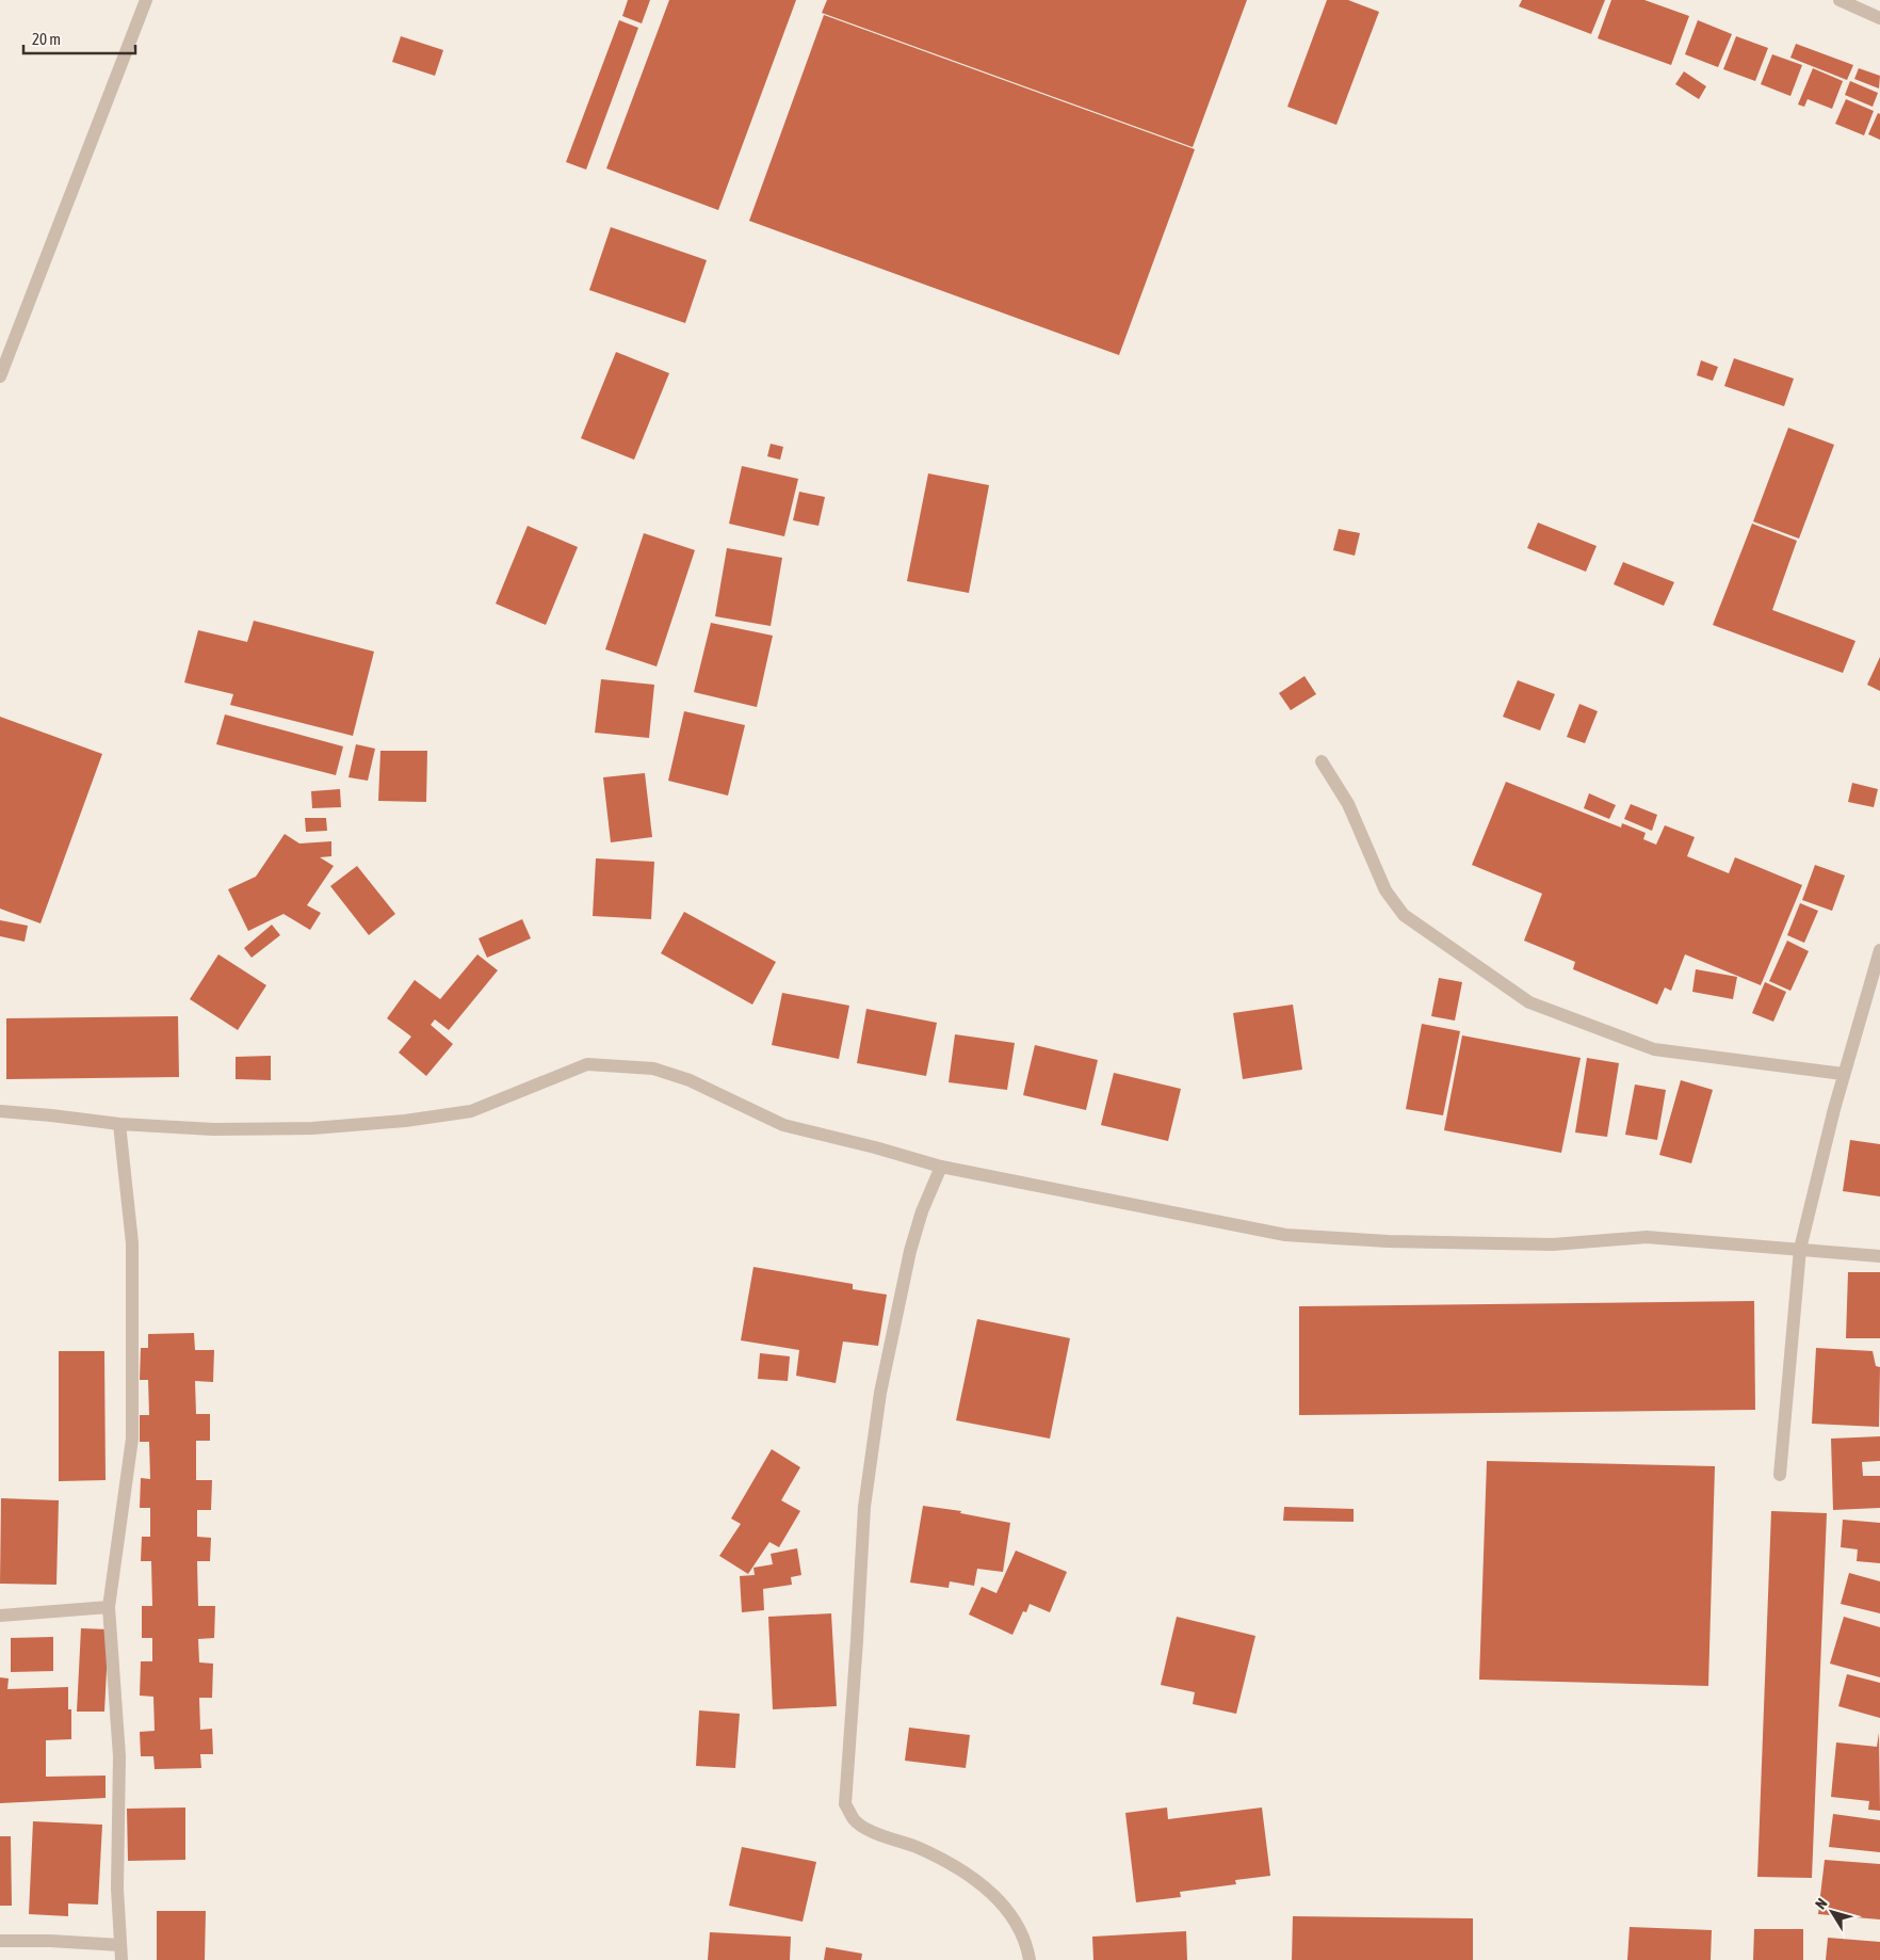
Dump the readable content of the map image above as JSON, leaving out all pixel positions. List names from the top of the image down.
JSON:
{
  "scale_bar": "20 m",
  "north": "top left"
}
